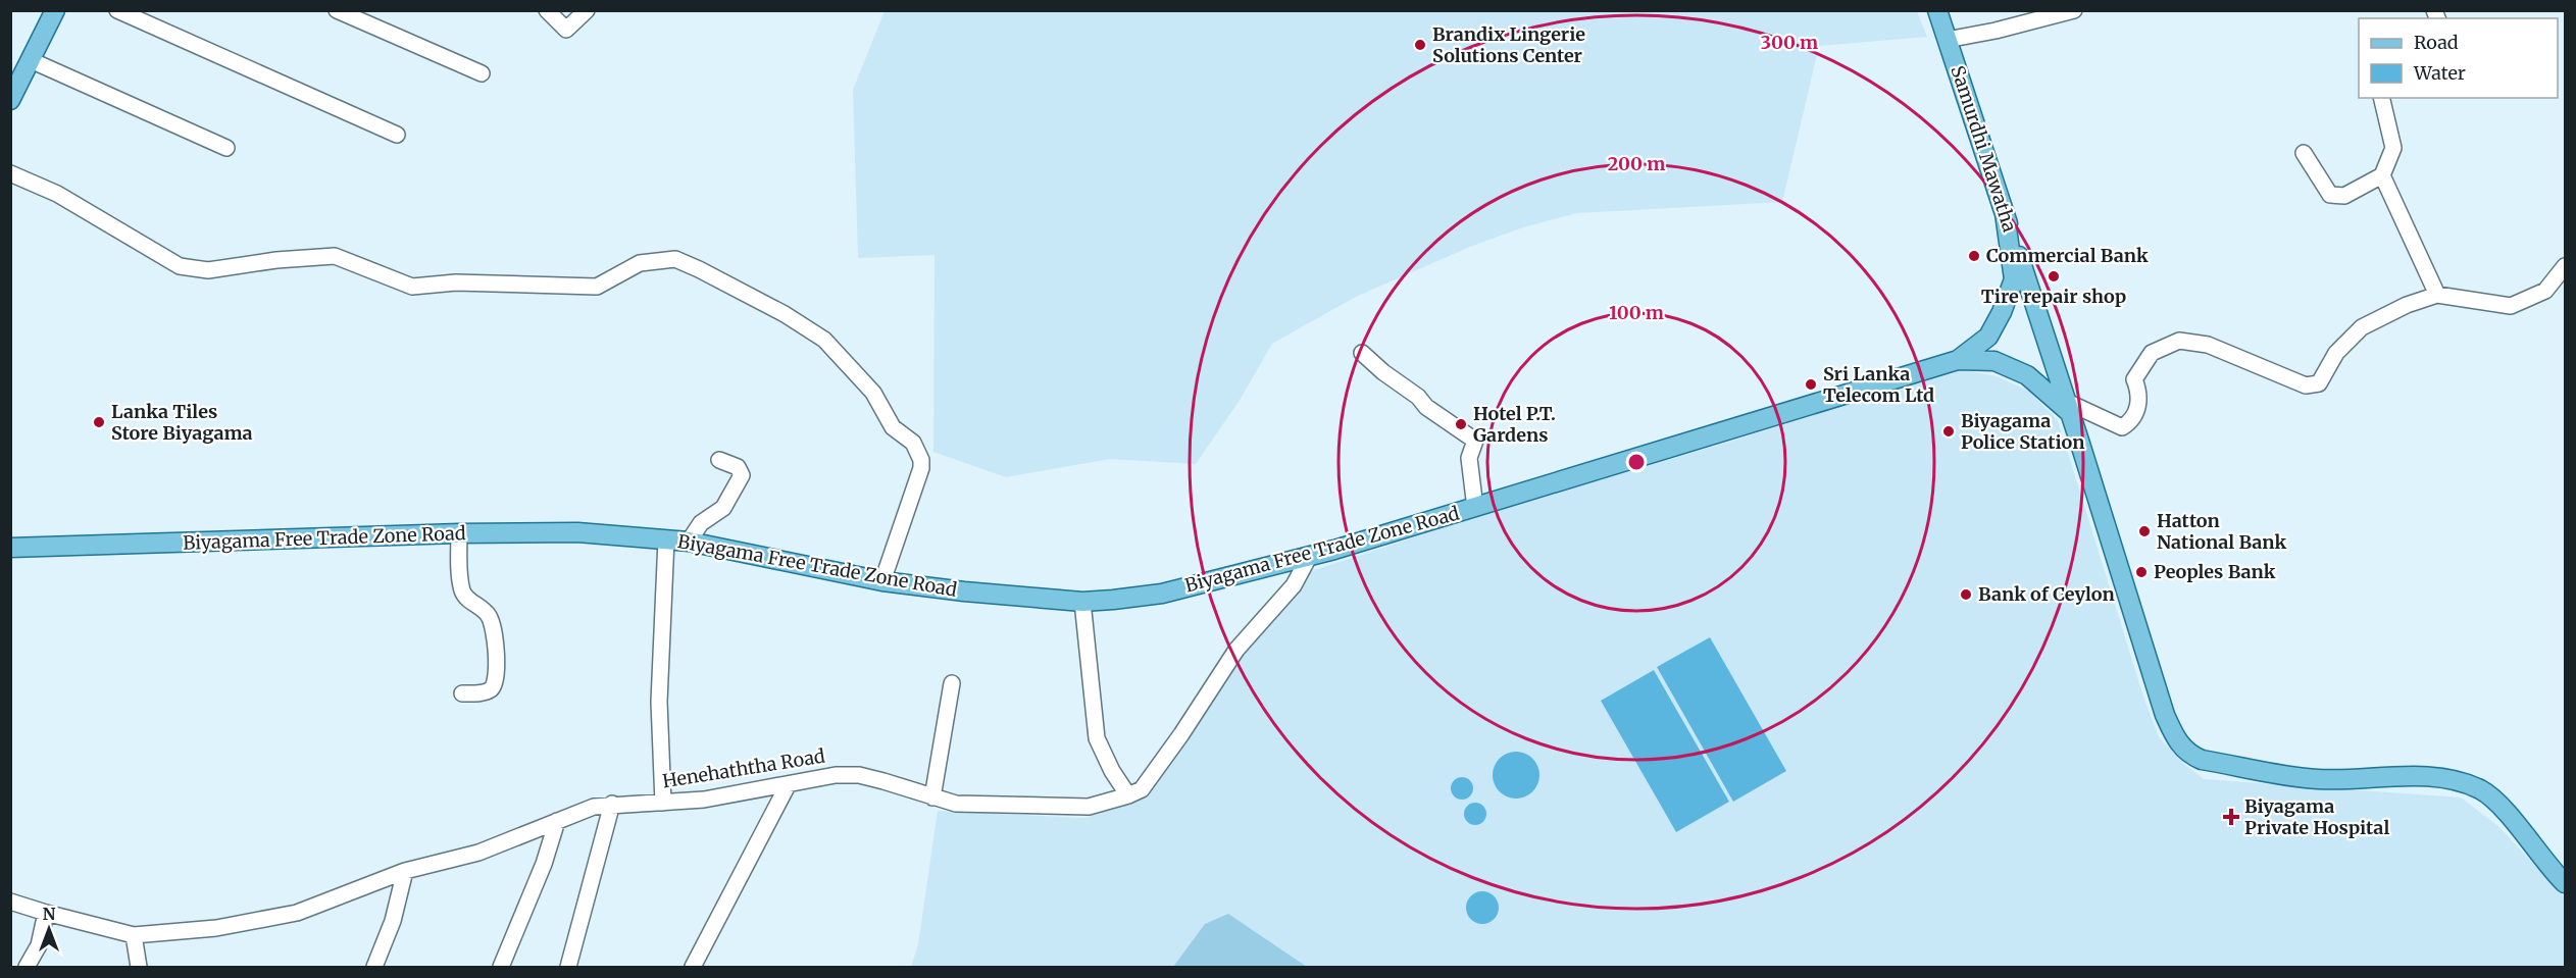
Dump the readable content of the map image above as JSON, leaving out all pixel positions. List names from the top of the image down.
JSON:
{
  "streets": {
    "main road": ["Samurdhi Mawatha", "Biyagama Free Trade Zone Road"],
    "street": ["Henehaththa Road"]
  },
  "crossings": [
    ["Samurdhi Mawatha", "Biyagama Free Trade Zone Road"],
    ["Biyagama Free Trade Zone Road", "Henehaththa Road"]
  ],
  "places": {
    "other": [
      "Brandix Lingerie Solutions Center",
      "Commercial Bank",
      "Tire repair shop",
      "Sri Lanka Telecom Ltd",
      "Lanka Tiles Store Biyagama",
      "Hotel P.T. Gardens",
      "Biyagama Police Station",
      "Hatton National Bank",
      "Peoples Bank",
      "Bank of Ceylon"
    ],
    "health": ["Biyagama Private Hospital"]
  },
  "legend": ["Road", "Water"],
  "north": "top",
  "rings": ["300 m", "200 m", "100 m"]
}
